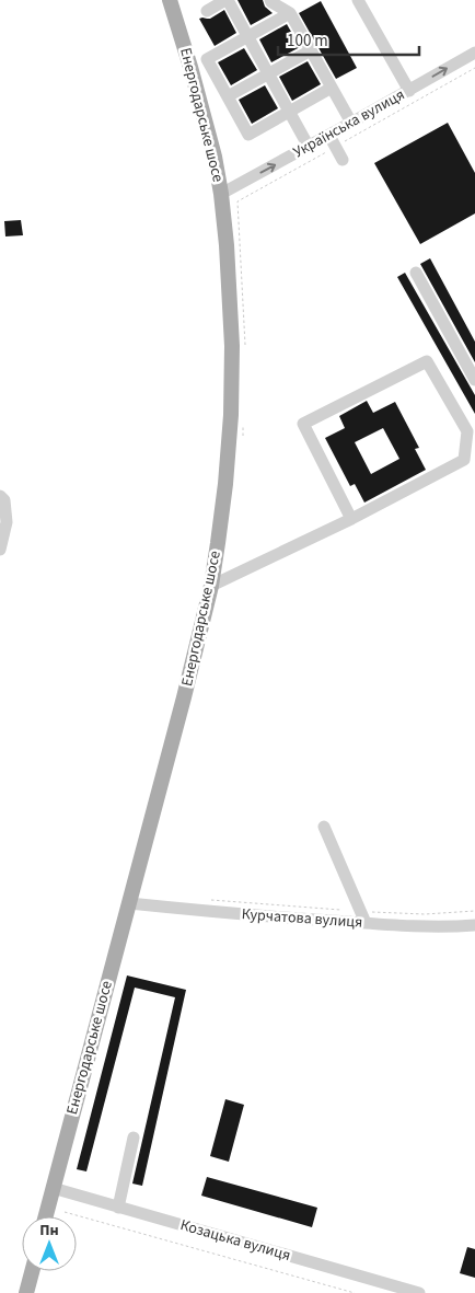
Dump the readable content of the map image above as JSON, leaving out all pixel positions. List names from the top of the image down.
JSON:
{
  "streets": {
    "main road": ["Енергодарське шосе"],
    "street": ["Українська вулиця", "Курчатова вулиця", "Козацька вулиця"]
  },
  "crossings": [
    ["Енергодарське шосе", "Українська вулиця"],
    ["Енергодарське шосе", "Курчатова вулиця"],
    ["Енергодарське шосе", "Козацька вулиця"]
  ],
  "one_way": ["Українська вулиця"],
  "scale_bar": "100 m",
  "north": "top"
}
